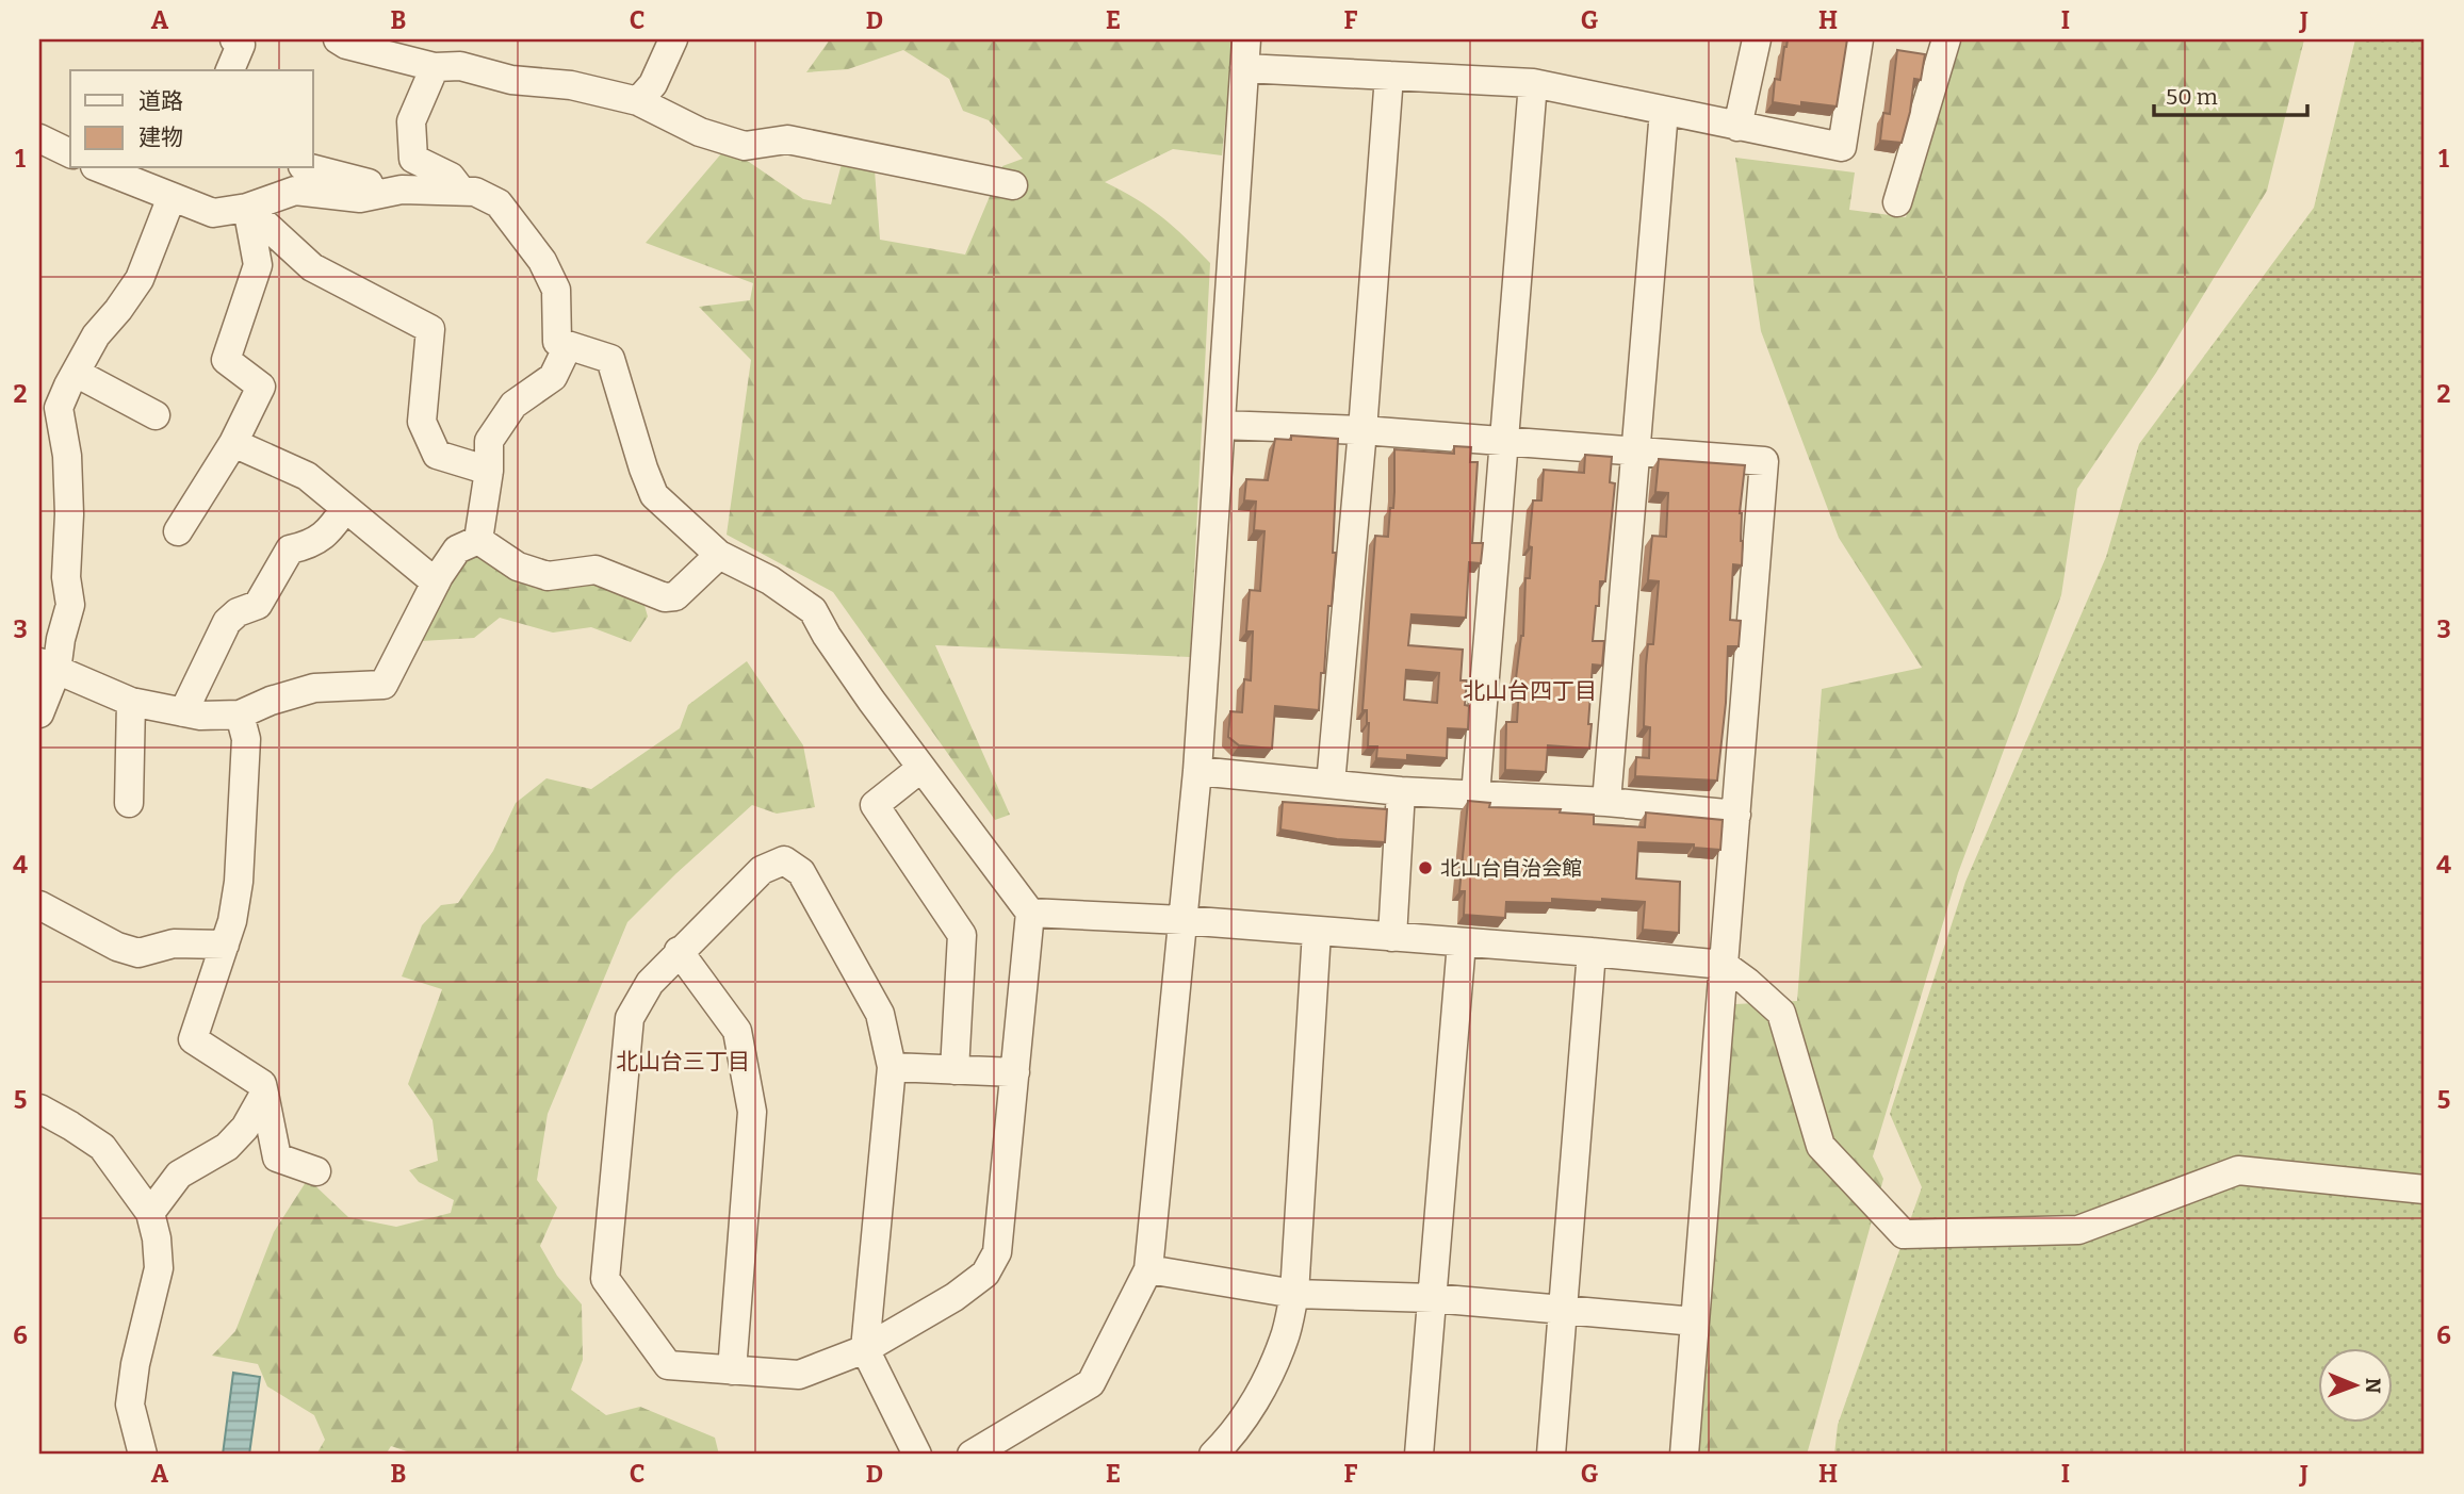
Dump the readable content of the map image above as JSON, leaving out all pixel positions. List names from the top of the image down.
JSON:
{
  "districts": ["北山台四丁目", "北山台三丁目"],
  "places": ["北山台自治会館"],
  "legend": ["道路", "建物"],
  "scale_bar": "50 m",
  "north": "right",
  "grid": {
    "columns": [
      "A",
      "B",
      "C",
      "D",
      "E",
      "F",
      "G",
      "H",
      "I",
      "J"
    ],
    "rows": [
      "1",
      "2",
      "3",
      "4",
      "5",
      "6"
    ]
  }
}
